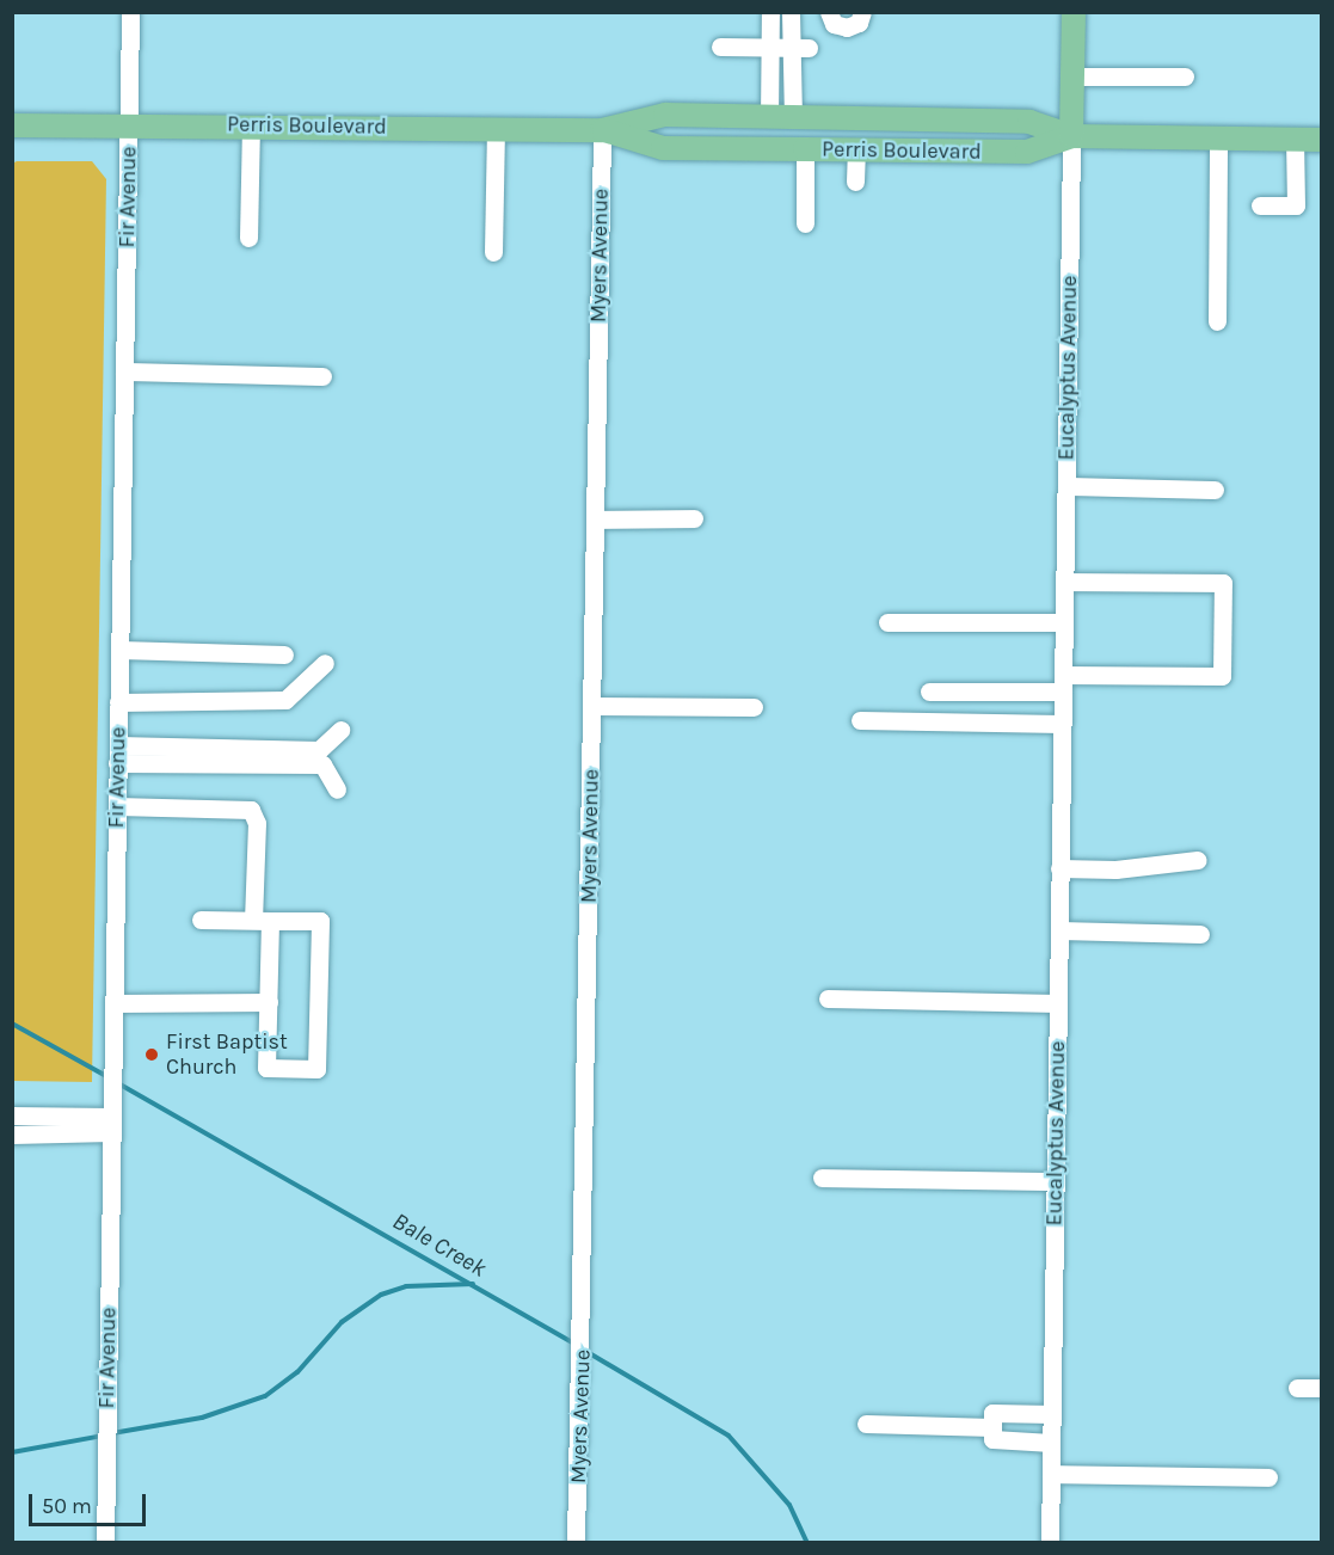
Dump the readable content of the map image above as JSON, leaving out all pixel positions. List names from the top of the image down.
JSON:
{
  "streets": {
    "main road": ["Perris Boulevard", "Eucalyptus Avenue"],
    "street": ["Fir Avenue", "Myers Avenue"]
  },
  "crossings": [
    ["Perris Boulevard", "Fir Avenue"],
    ["Perris Boulevard", "Myers Avenue"],
    ["Perris Boulevard", "Eucalyptus Avenue"]
  ],
  "water": ["Bale Creek"],
  "places": ["First Baptist Church"],
  "scale_bar": "50 m"
}
